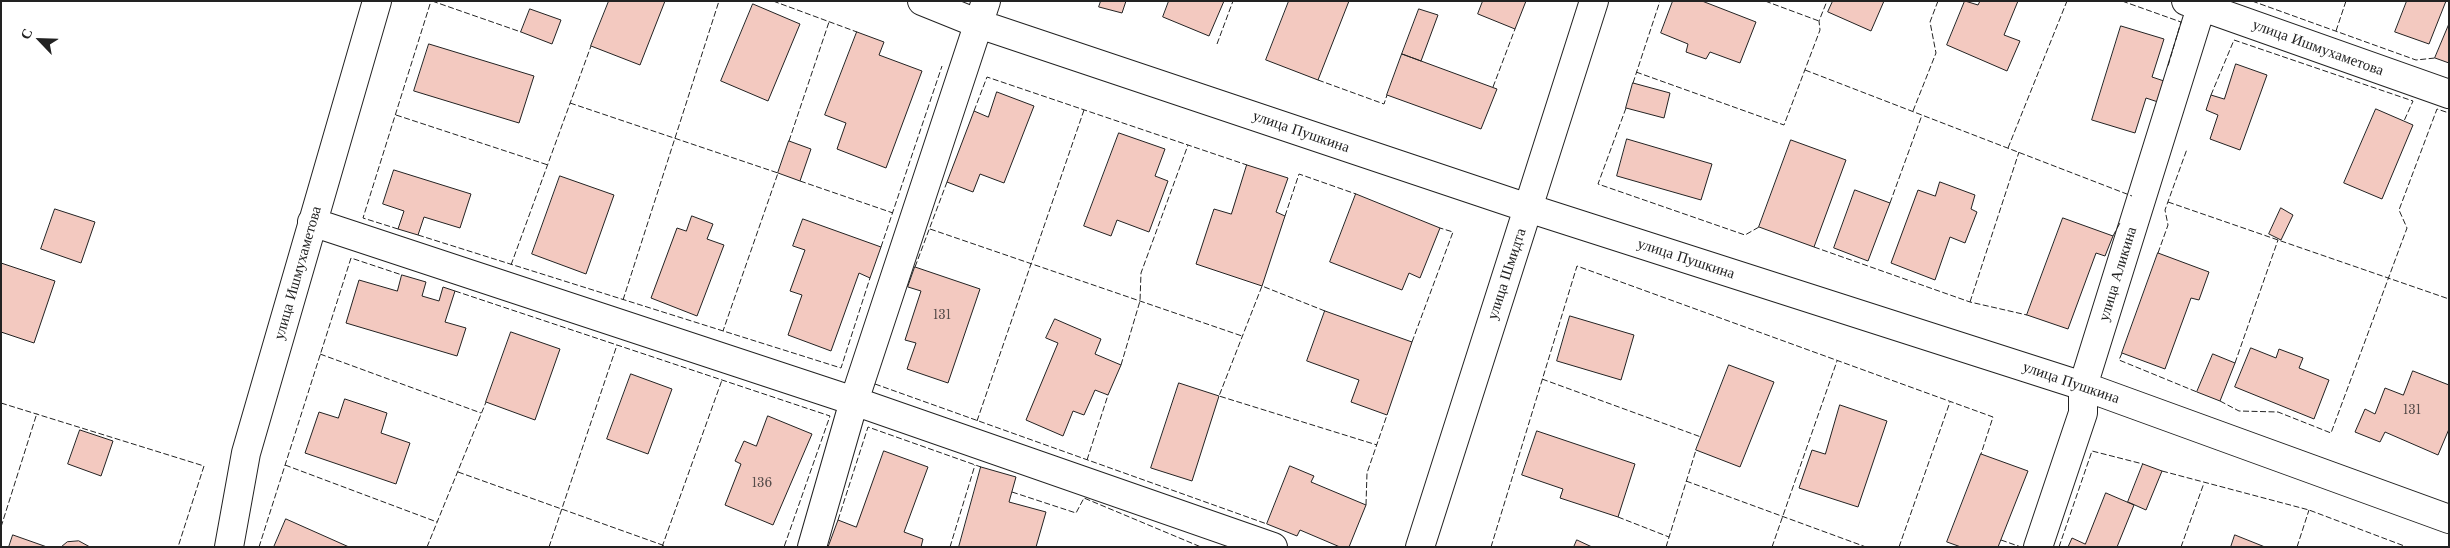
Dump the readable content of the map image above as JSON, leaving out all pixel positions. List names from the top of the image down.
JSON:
{
  "streets": {
    "street": [
      "улица Ишмухаметова",
      "улица Пушкина",
      "улица Шмидта",
      "улица Аликина"
    ]
  },
  "crossings": [
    ["улица Ишмухаметова", "улица Аликина"],
    ["улица Пушкина", "улица Шмидта"],
    ["улица Пушкина", "улица Аликина"]
  ],
  "house_numbers": ["131", "131", "136"],
  "north": "top left"
}
